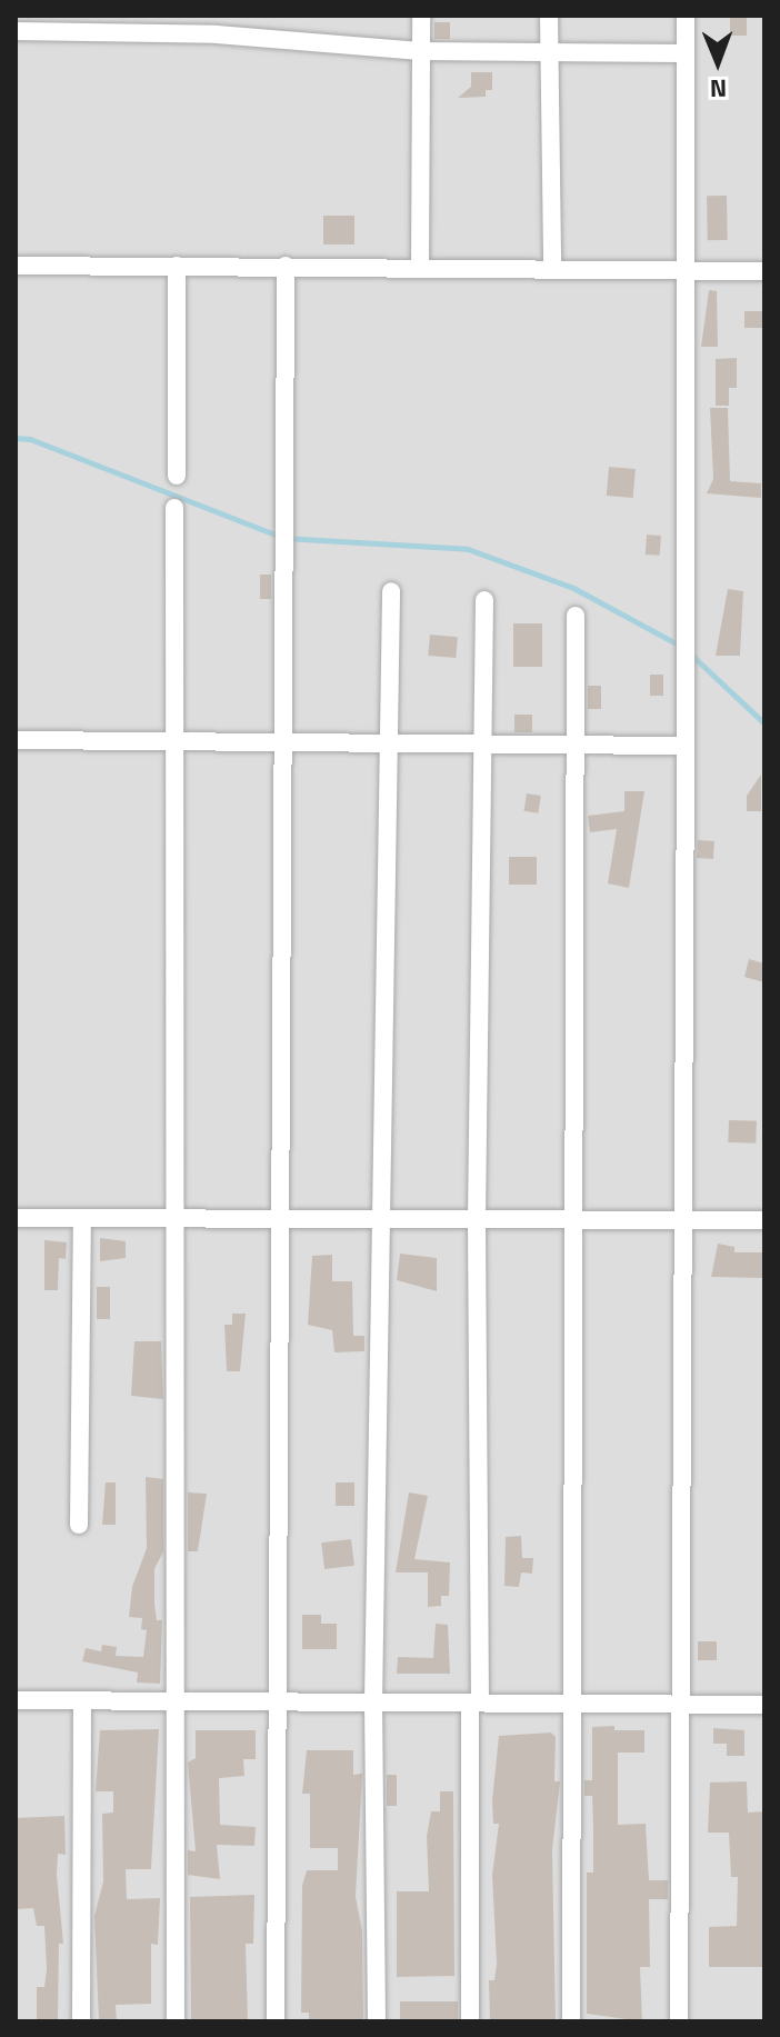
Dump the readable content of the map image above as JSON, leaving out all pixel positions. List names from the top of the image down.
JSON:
{
  "north": "bottom"
}
